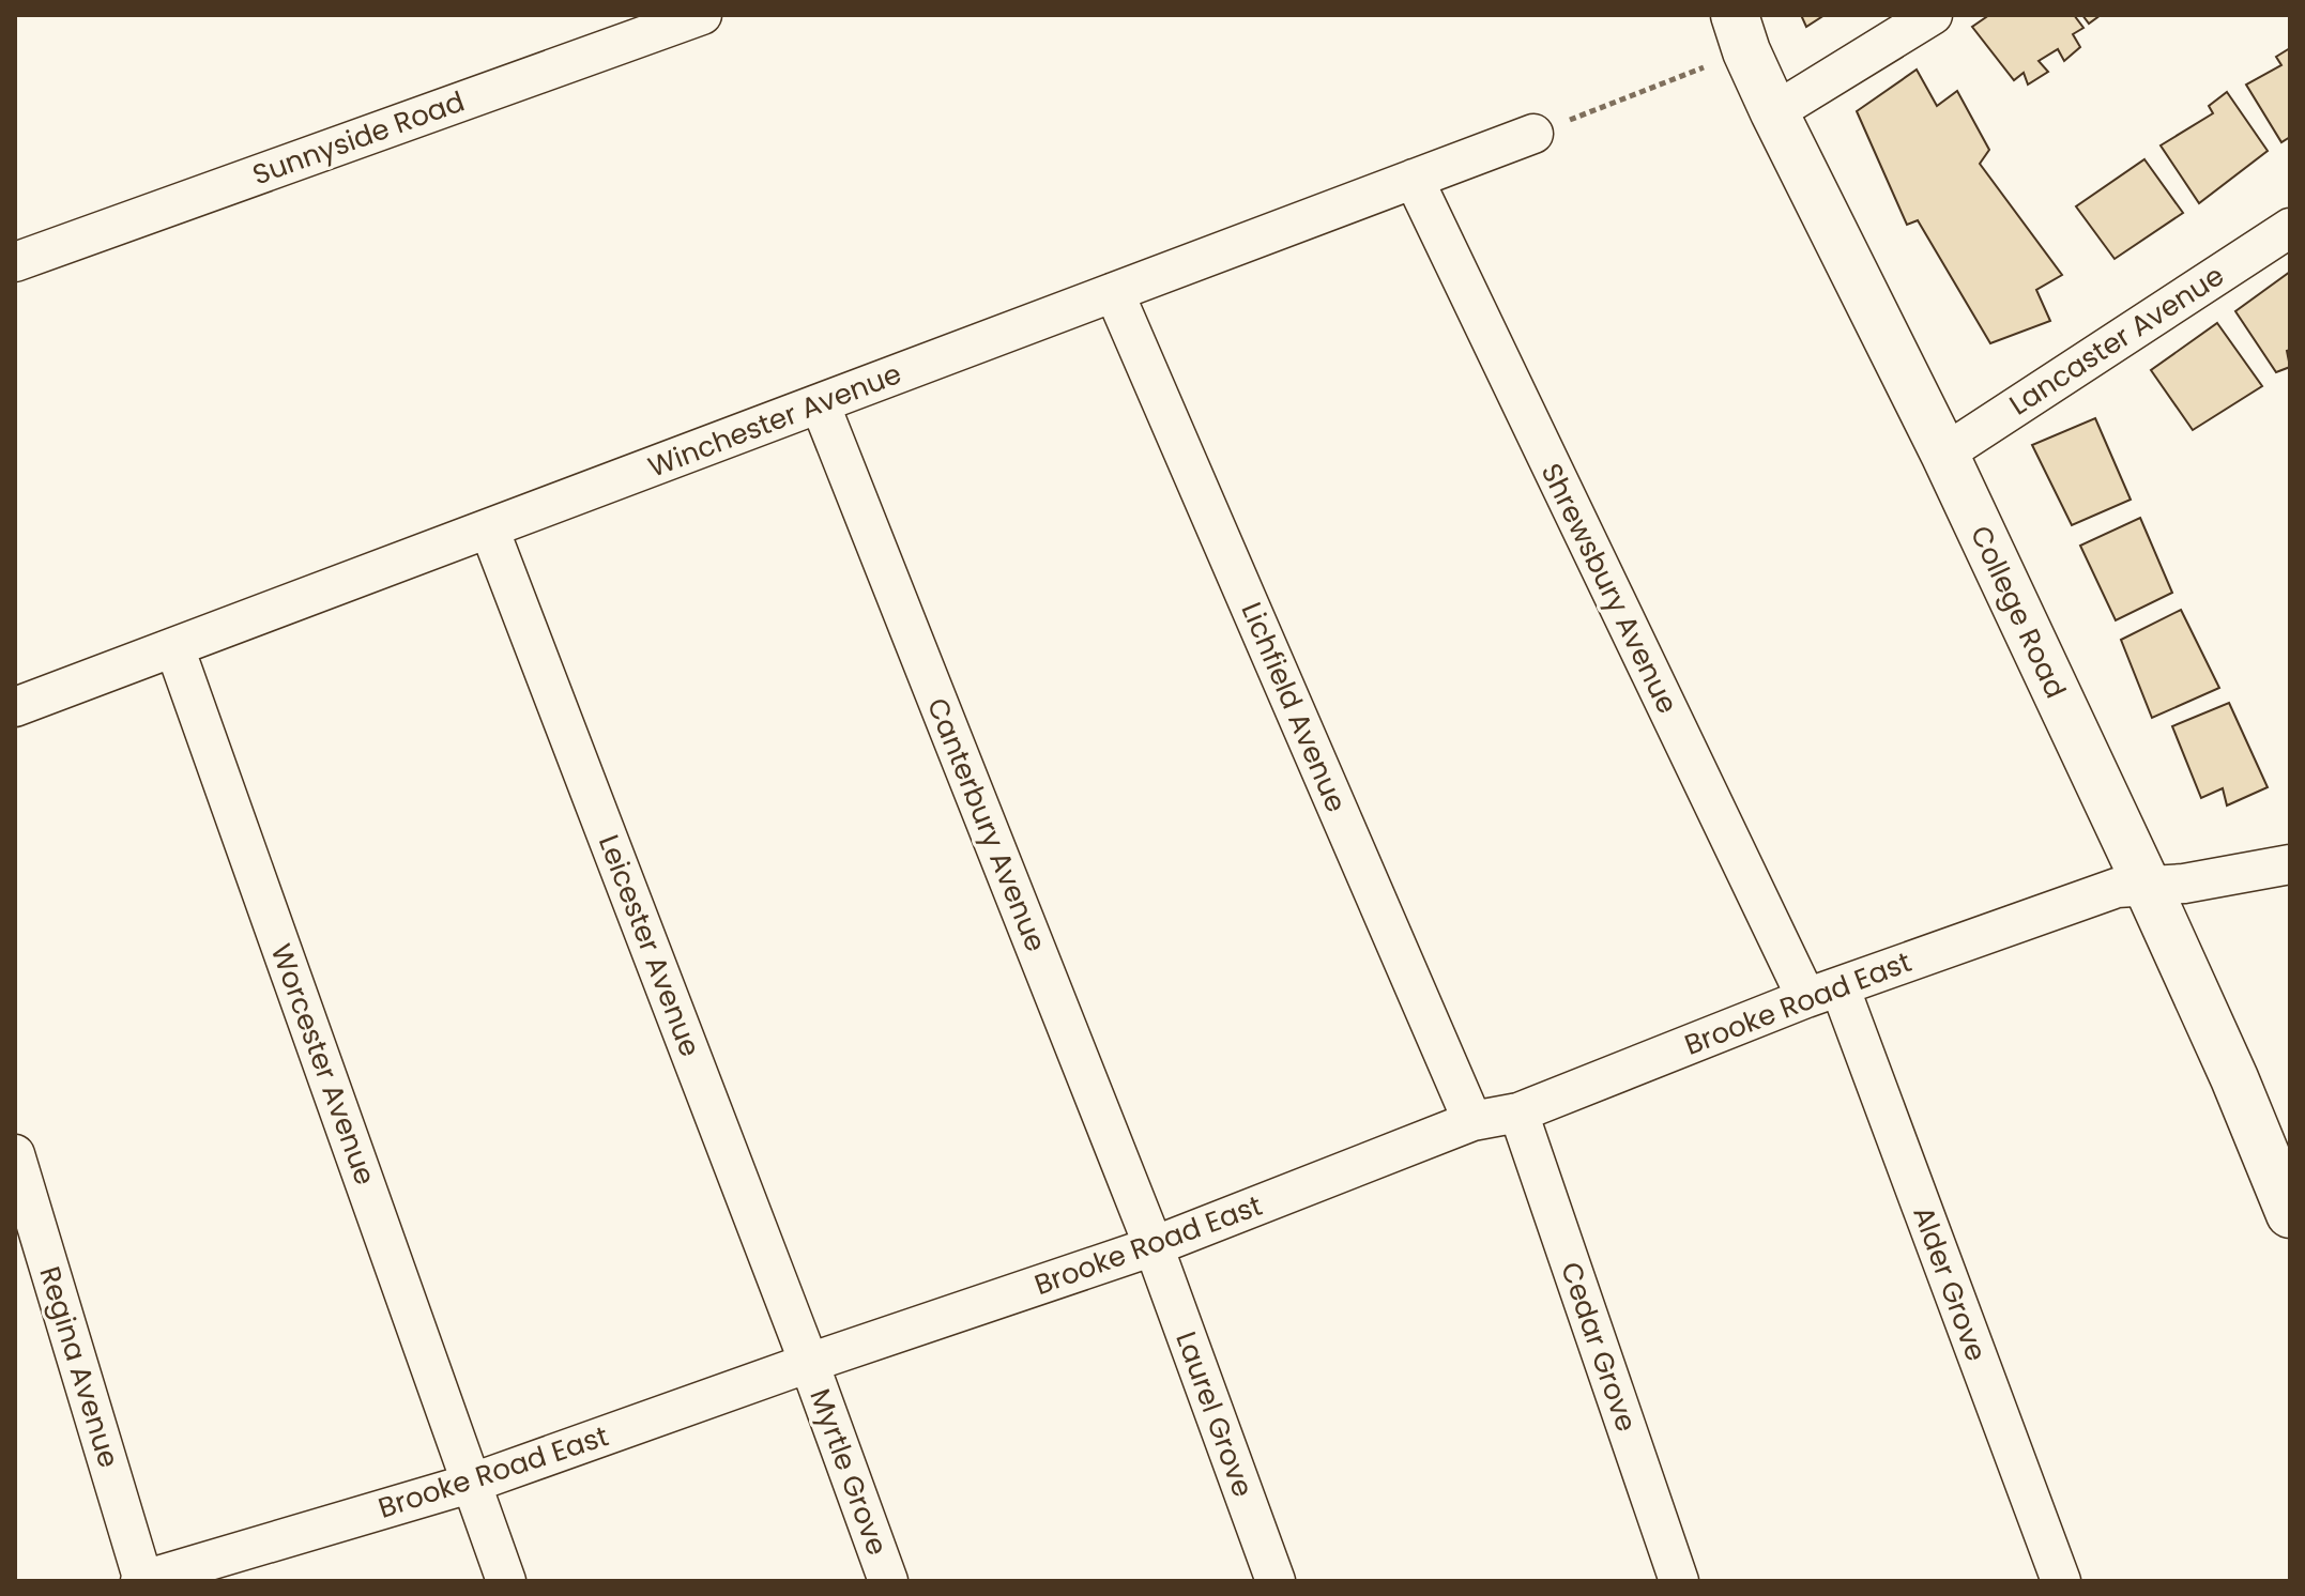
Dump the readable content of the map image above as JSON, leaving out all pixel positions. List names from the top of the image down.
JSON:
{
  "streets": {
    "street": [
      "Sunnyside Road",
      "Lancaster Avenue",
      "Winchester Avenue",
      "Shrewsbury Avenue",
      "College Road",
      "Lichfield Avenue",
      "Canterbury Avenue",
      "Leicester Avenue",
      "Brooke Road East",
      "Worcester Avenue",
      "Alder Grove",
      "Cedar Grove",
      "Regina Avenue",
      "Laurel Grove",
      "Myrtle Grove"
    ]
  },
  "crossings": [
    ["Lancaster Avenue", "College Road"],
    ["Winchester Avenue", "Shrewsbury Avenue"],
    ["Winchester Avenue", "Lichfield Avenue"],
    ["Winchester Avenue", "Canterbury Avenue"],
    ["Winchester Avenue", "Leicester Avenue"],
    ["Winchester Avenue", "Worcester Avenue"],
    ["Shrewsbury Avenue", "Brooke Road East"],
    ["Shrewsbury Avenue", "Alder Grove"],
    ["College Road", "Brooke Road East"],
    ["Lichfield Avenue", "Brooke Road East"],
    ["Canterbury Avenue", "Brooke Road East"],
    ["Canterbury Avenue", "Laurel Grove"],
    ["Leicester Avenue", "Brooke Road East"],
    ["Leicester Avenue", "Myrtle Grove"],
    ["Brooke Road East", "Worcester Avenue"],
    ["Brooke Road East", "Alder Grove"],
    ["Brooke Road East", "Cedar Grove"],
    ["Brooke Road East", "Regina Avenue"],
    ["Brooke Road East", "Laurel Grove"],
    ["Brooke Road East", "Myrtle Grove"]
  ]
}
